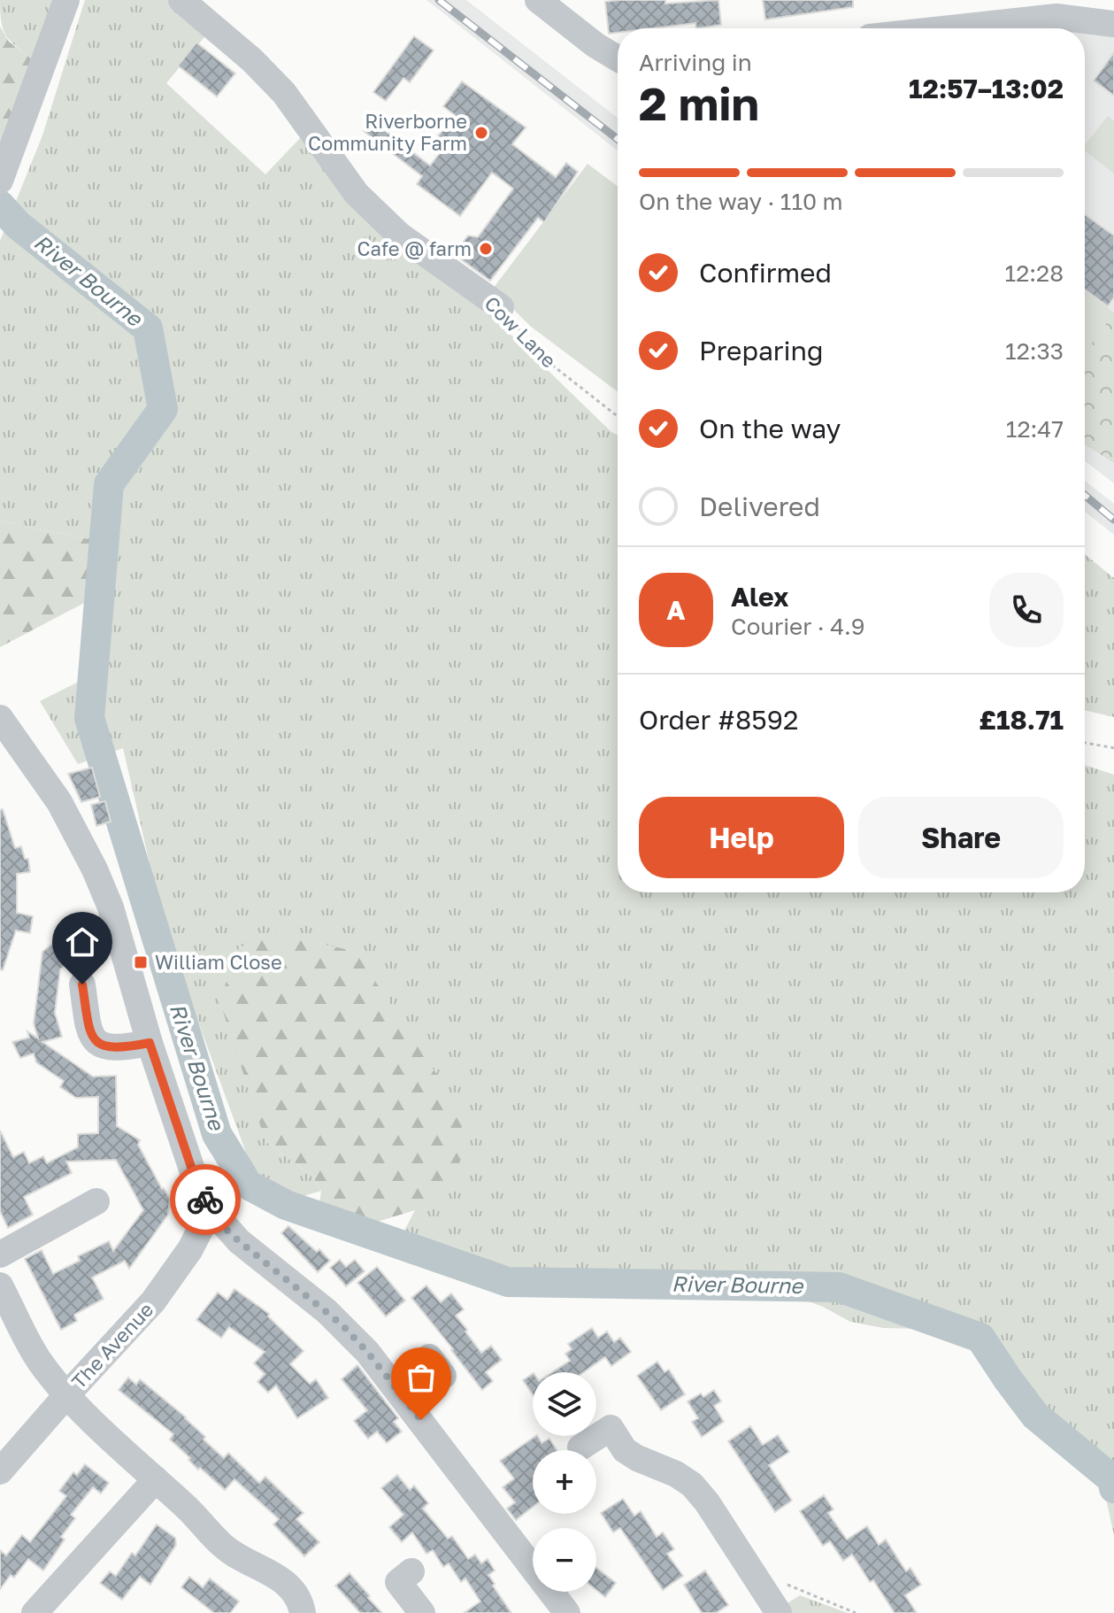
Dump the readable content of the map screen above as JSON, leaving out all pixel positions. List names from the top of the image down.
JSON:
{
  "streets": {
    "street": ["Cow Lane", "The Avenue"]
  },
  "water": ["River Bourne"],
  "places": {
    "other": ["Riverborne Community Farm", "Cafe @ farm"],
    "transit": ["William Close"]
  },
  "page": {
    "heading": ["2 min", "Arriving in", "12:57–13:02"],
    "panel": [
      "Alex",
      "Courier · 4.9",
      "Order #8592",
      "£18.71"
    ],
    "bar": "On the way · 110 m",
    "list": [
      ["Confirmed", "12:28"],
      ["Preparing", "12:33"],
      ["On the way", "12:47"],
      "Delivered"
    ],
    "round": "A",
    "buttons": ["Help", "Share"],
    "map_buttons": ["+", "−"]
  }
}
